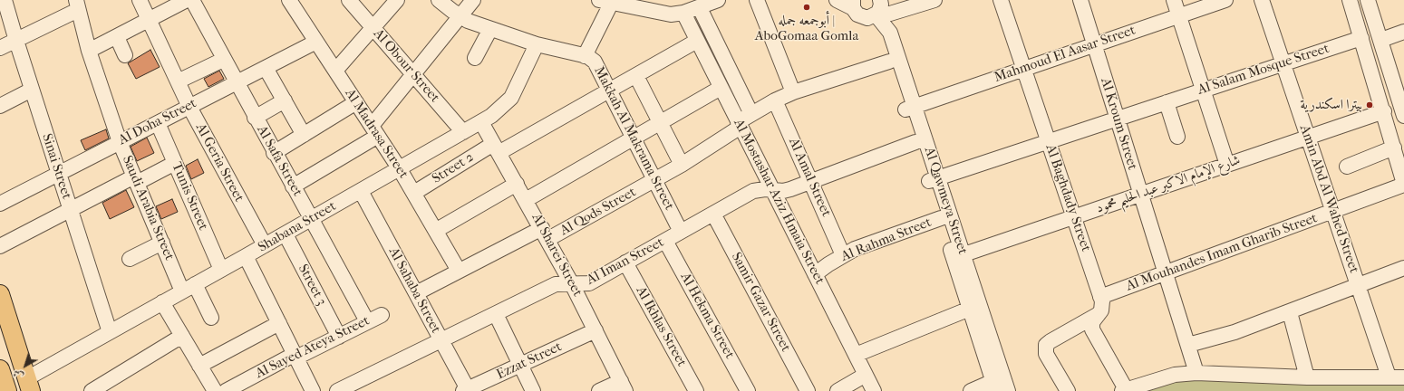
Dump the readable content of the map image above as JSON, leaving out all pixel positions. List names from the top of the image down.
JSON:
{
  "streets": {
    "street": [
      "Mahmoud El Aasar Street",
      "Al Obour Street",
      "Al Salam Mosque Street",
      "Al Doha Street",
      "Al Kroum Street",
      "Al Madrasa Street",
      "Makkah Al Makrama Street",
      "Al Safa Street",
      "Al Geria Street",
      "Sinai Street",
      "Street 2",
      "Al Amal Street",
      "شارع الإمام الاكبر عبد الحليم محمود",
      "Tunis Street",
      "Al Baghdady Street",
      "Amin Abd Al Wahed Street",
      "Al Qawmeya Street",
      "Al Mostashar Aziz Hmaia Street",
      "Saudi Arabia Street",
      "Al Qods Street",
      "Shabana Street",
      "Al Rahma Street",
      "Al Mouhandes Imam Gharib Street",
      "Al Sharei Street",
      "Al Iman Street",
      "Street 3",
      "Al Sahaba Street",
      "Samir Gazar Street",
      "Al Hekma Street",
      "Al Ikhlas Street",
      "Al Sayed Ateya Street",
      "Ezzat Street"
    ]
  },
  "crossings": [
    ["Mahmoud El Aasar Street", "Al Kroum Street"],
    ["Mahmoud El Aasar Street", "Al Baghdady Street"],
    ["Mahmoud El Aasar Street", "Al Qawmeya Street"],
    ["Al Obour Street", "Shabana Street"],
    ["Al Salam Mosque Street", "Al Kroum Street"],
    ["Al Salam Mosque Street", "Al Baghdady Street"],
    ["Al Salam Mosque Street", "Amin Abd Al Wahed Street"],
    ["Al Salam Mosque Street", "Al Qawmeya Street"],
    ["Al Doha Street", "Al Madrasa Street"],
    ["Al Doha Street", "Al Safa Street"],
    ["Al Doha Street", "Al Geria Street"],
    ["Al Doha Street", "Sinai Street"],
    ["Al Doha Street", "Tunis Street"],
    ["Al Doha Street", "Saudi Arabia Street"],
    ["Al Kroum Street", "شارع الإمام الاكبر عبد الحليم محمود"],
    ["Al Kroum Street", "Al Mouhandes Imam Gharib Street"],
    ["Al Madrasa Street", "Street 2"],
    ["Al Madrasa Street", "Al Qods Street"],
    ["Al Madrasa Street", "Shabana Street"],
    ["Makkah Al Makrama Street", "Street 2"],
    ["Makkah Al Makrama Street", "Al Qods Street"],
    ["Makkah Al Makrama Street", "Shabana Street"],
    ["Makkah Al Makrama Street", "Al Iman Street"],
    ["Al Safa Street", "Shabana Street"],
    ["Al Safa Street", "Al Sayed Ateya Street"],
    ["Al Geria Street", "Shabana Street"],
    ["Sinai Street", "Shabana Street"],
    ["Street 2", "Al Mostashar Aziz Hmaia Street"],
    ["Street 2", "Al Sharei Street"],
    ["Al Amal Street", "Al Qods Street"],
    ["Al Amal Street", "Al Rahma Street"],
    ["Al Amal Street", "Al Iman Street"],
    ["شارع الإمام الاكبر عبد الحليم محمود", "Al Baghdady Street"],
    ["شارع الإمام الاكبر عبد الحليم محمود", "Amin Abd Al Wahed Street"],
    ["شارع الإمام الاكبر عبد الحليم محمود", "Al Qawmeya Street"],
    ["Tunis Street", "Shabana Street"],
    ["Al Baghdady Street", "Al Mouhandes Imam Gharib Street"],
    ["Amin Abd Al Wahed Street", "Al Mouhandes Imam Gharib Street"],
    ["Al Qawmeya Street", "Al Qods Street"],
    ["Al Qawmeya Street", "Al Rahma Street"],
    ["Al Qawmeya Street", "Al Iman Street"],
    ["Al Mostashar Aziz Hmaia Street", "Al Qods Street"],
    ["Al Mostashar Aziz Hmaia Street", "Al Rahma Street"],
    ["Al Mostashar Aziz Hmaia Street", "Al Iman Street"],
    ["Saudi Arabia Street", "Shabana Street"],
    ["Al Qods Street", "Al Sharei Street"],
    ["Al Qods Street", "Al Sahaba Street"],
    ["Shabana Street", "Al Sharei Street"],
    ["Shabana Street", "Street 3"],
    ["Shabana Street", "Al Sahaba Street"],
    ["Al Sharei Street", "Al Iman Street"],
    ["Al Sharei Street", "Ezzat Street"],
    ["Al Iman Street", "Al Sahaba Street"],
    ["Al Iman Street", "Samir Gazar Street"],
    ["Al Iman Street", "Al Hekma Street"],
    ["Al Iman Street", "Al Ikhlas Street"],
    ["Street 3", "Al Sayed Ateya Street"],
    ["Al Sahaba Street", "Ezzat Street"]
  ],
  "places": ["أبوجمعه جمله | AboGomaa Gomla", "بيترا اسكندرية"],
  "north": "bottom left"
}
